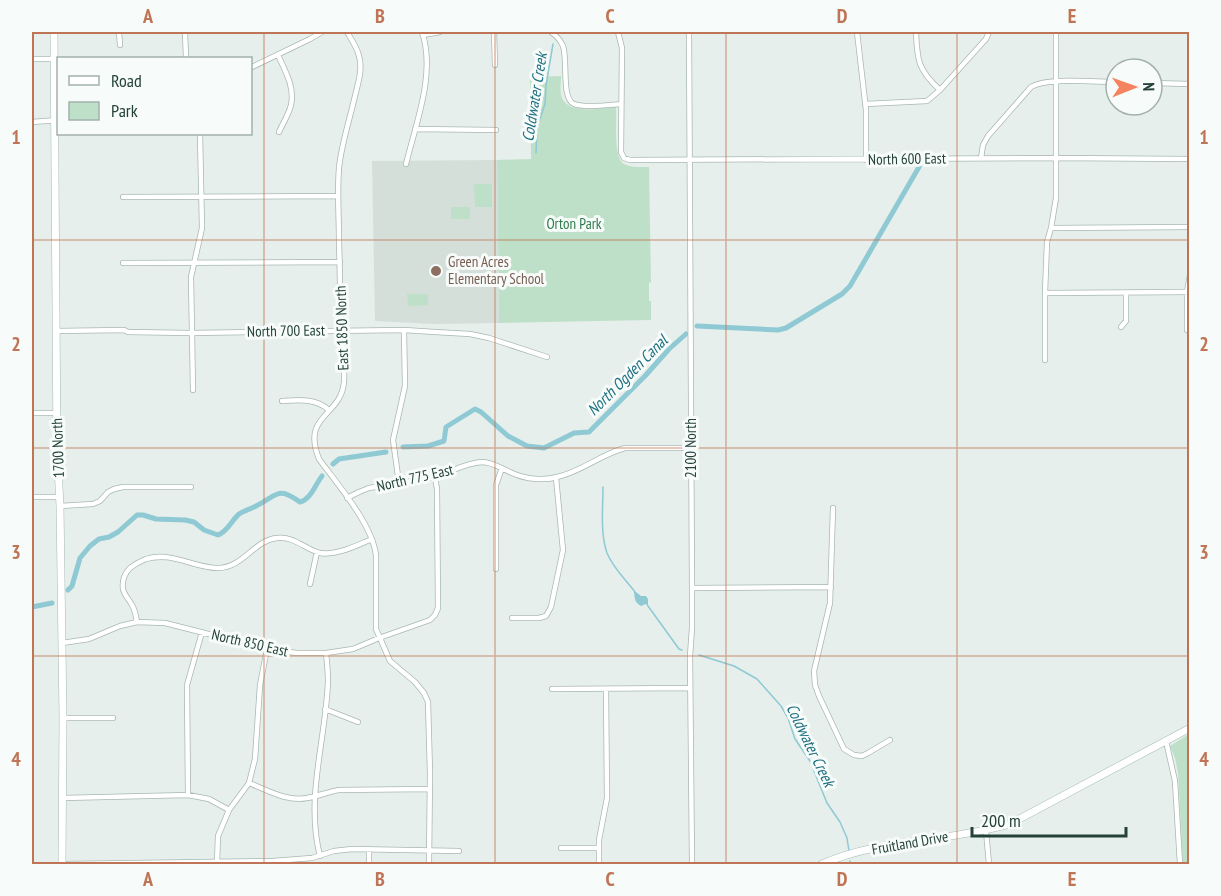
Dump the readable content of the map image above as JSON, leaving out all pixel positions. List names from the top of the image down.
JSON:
{
  "streets": {
    "street": [
      "North 600 East",
      "East 1850 North",
      "North 700 East",
      "1700 North",
      "2100 North",
      "North 775 East",
      "North 850 East",
      "Fruitland Drive"
    ]
  },
  "crossings": [
    ["North 600 East", "2100 North"],
    ["East 1850 North", "North 700 East"],
    ["East 1850 North", "North 775 East"],
    ["East 1850 North", "North 850 East"],
    ["North 700 East", "1700 North"],
    ["1700 North", "North 850 East"],
    ["2100 North", "North 775 East"],
    ["North 775 East", "North 850 East"]
  ],
  "water": ["Coldwater Creek", "North Ogden Canal"],
  "parks": ["Orton Park"],
  "places": ["Green Acres Elementary School"],
  "legend": ["Road", "Park"],
  "scale_bar": "200 m",
  "north": "right",
  "grid": {
    "columns": [
      "A",
      "B",
      "C",
      "D",
      "E"
    ],
    "rows": [
      "1",
      "2",
      "3",
      "4"
    ]
  }
}
